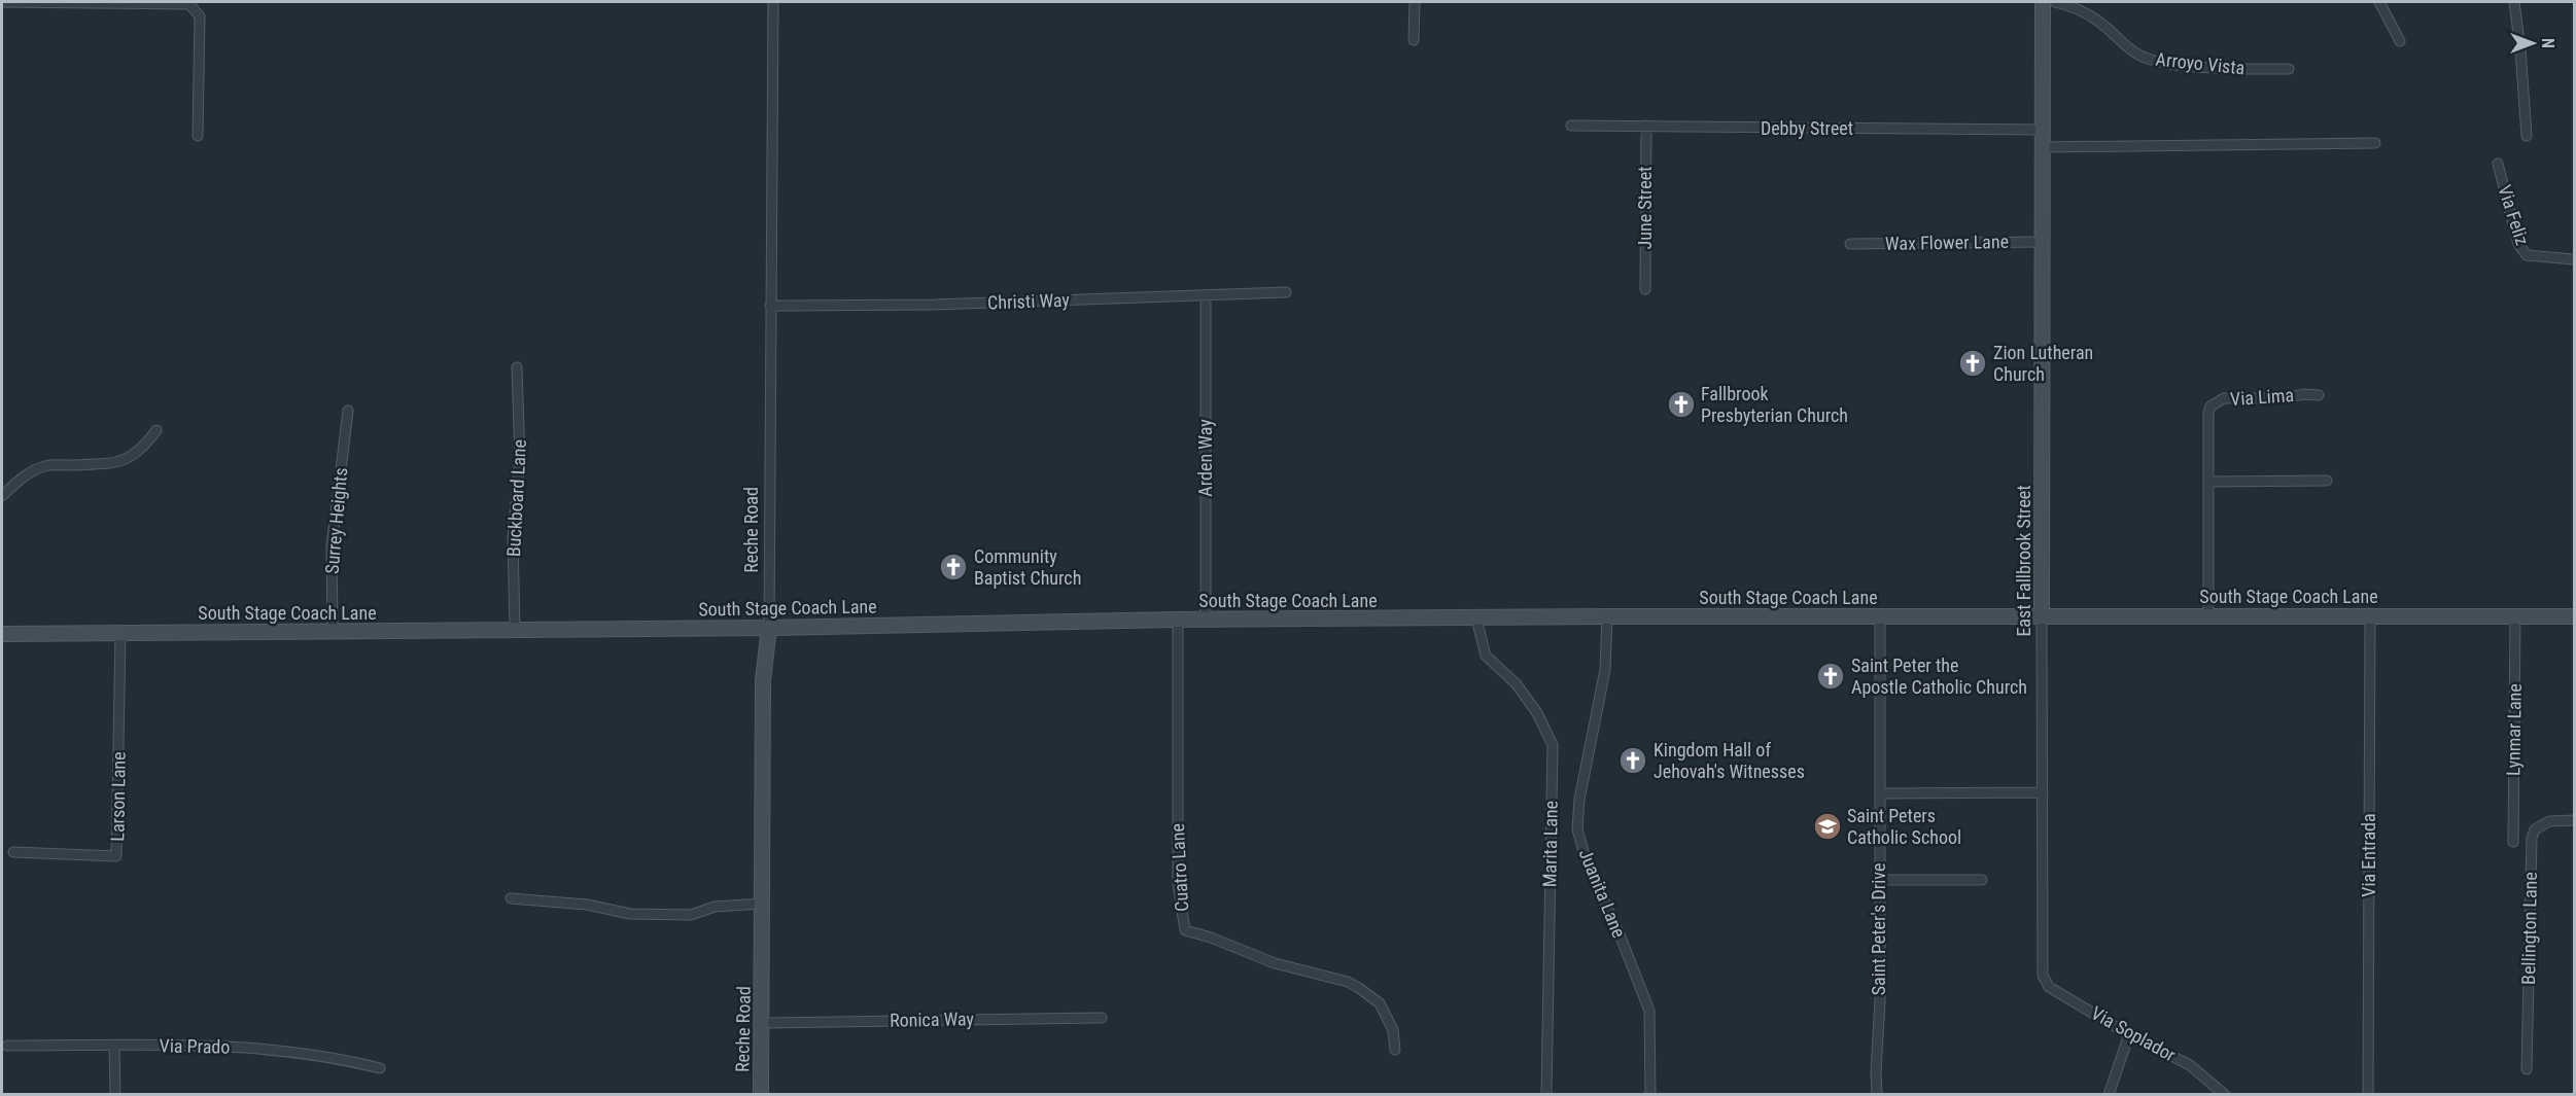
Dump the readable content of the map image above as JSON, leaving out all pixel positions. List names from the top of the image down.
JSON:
{
  "streets": {
    "main road": ["Reche Road", "East Fallbrook Street", "South Stage Coach Lane"],
    "street": [
      "Arroyo Vista",
      "Debby Street",
      "June Street",
      "Via Feliz",
      "Wax Flower Lane",
      "Christi Way",
      "Via Lima",
      "Arden Way",
      "Buckboard Lane",
      "Surrey Heights",
      "Lynmar Lane",
      "Larson Lane",
      "Marita Lane",
      "Via Entrada",
      "Cuatro Lane",
      "Juanita Lane",
      "Bellington Lane",
      "Saint Peter's Drive",
      "Ronica Way",
      "Via Soplador",
      "Via Prado"
    ]
  },
  "crossings": [
    ["Debby Street", "June Street"],
    ["Debby Street", "East Fallbrook Street"],
    ["Wax Flower Lane", "East Fallbrook Street"],
    ["Christi Way", "Arden Way"],
    ["Christi Way", "Reche Road"],
    ["Via Lima", "South Stage Coach Lane"],
    ["Arden Way", "South Stage Coach Lane"],
    ["Buckboard Lane", "South Stage Coach Lane"],
    ["Surrey Heights", "South Stage Coach Lane"],
    ["Reche Road", "South Stage Coach Lane"],
    ["Reche Road", "Ronica Way"],
    ["East Fallbrook Street", "South Stage Coach Lane"],
    ["East Fallbrook Street", "Via Soplador"],
    ["South Stage Coach Lane", "Lynmar Lane"],
    ["South Stage Coach Lane", "Larson Lane"],
    ["South Stage Coach Lane", "Marita Lane"],
    ["South Stage Coach Lane", "Via Entrada"],
    ["South Stage Coach Lane", "Cuatro Lane"],
    ["South Stage Coach Lane", "Juanita Lane"],
    ["South Stage Coach Lane", "Saint Peter's Drive"]
  ],
  "places": {
    "church": [
      "Zion Lutheran Church",
      "Fallbrook Presbyterian Church",
      "Community Baptist Church",
      "Saint Peter the Apostle Catholic Church",
      "Kingdom Hall of Jehovah's Witnesses"
    ],
    "school or university": ["Saint Peters Catholic School"]
  },
  "north": "right"
}
